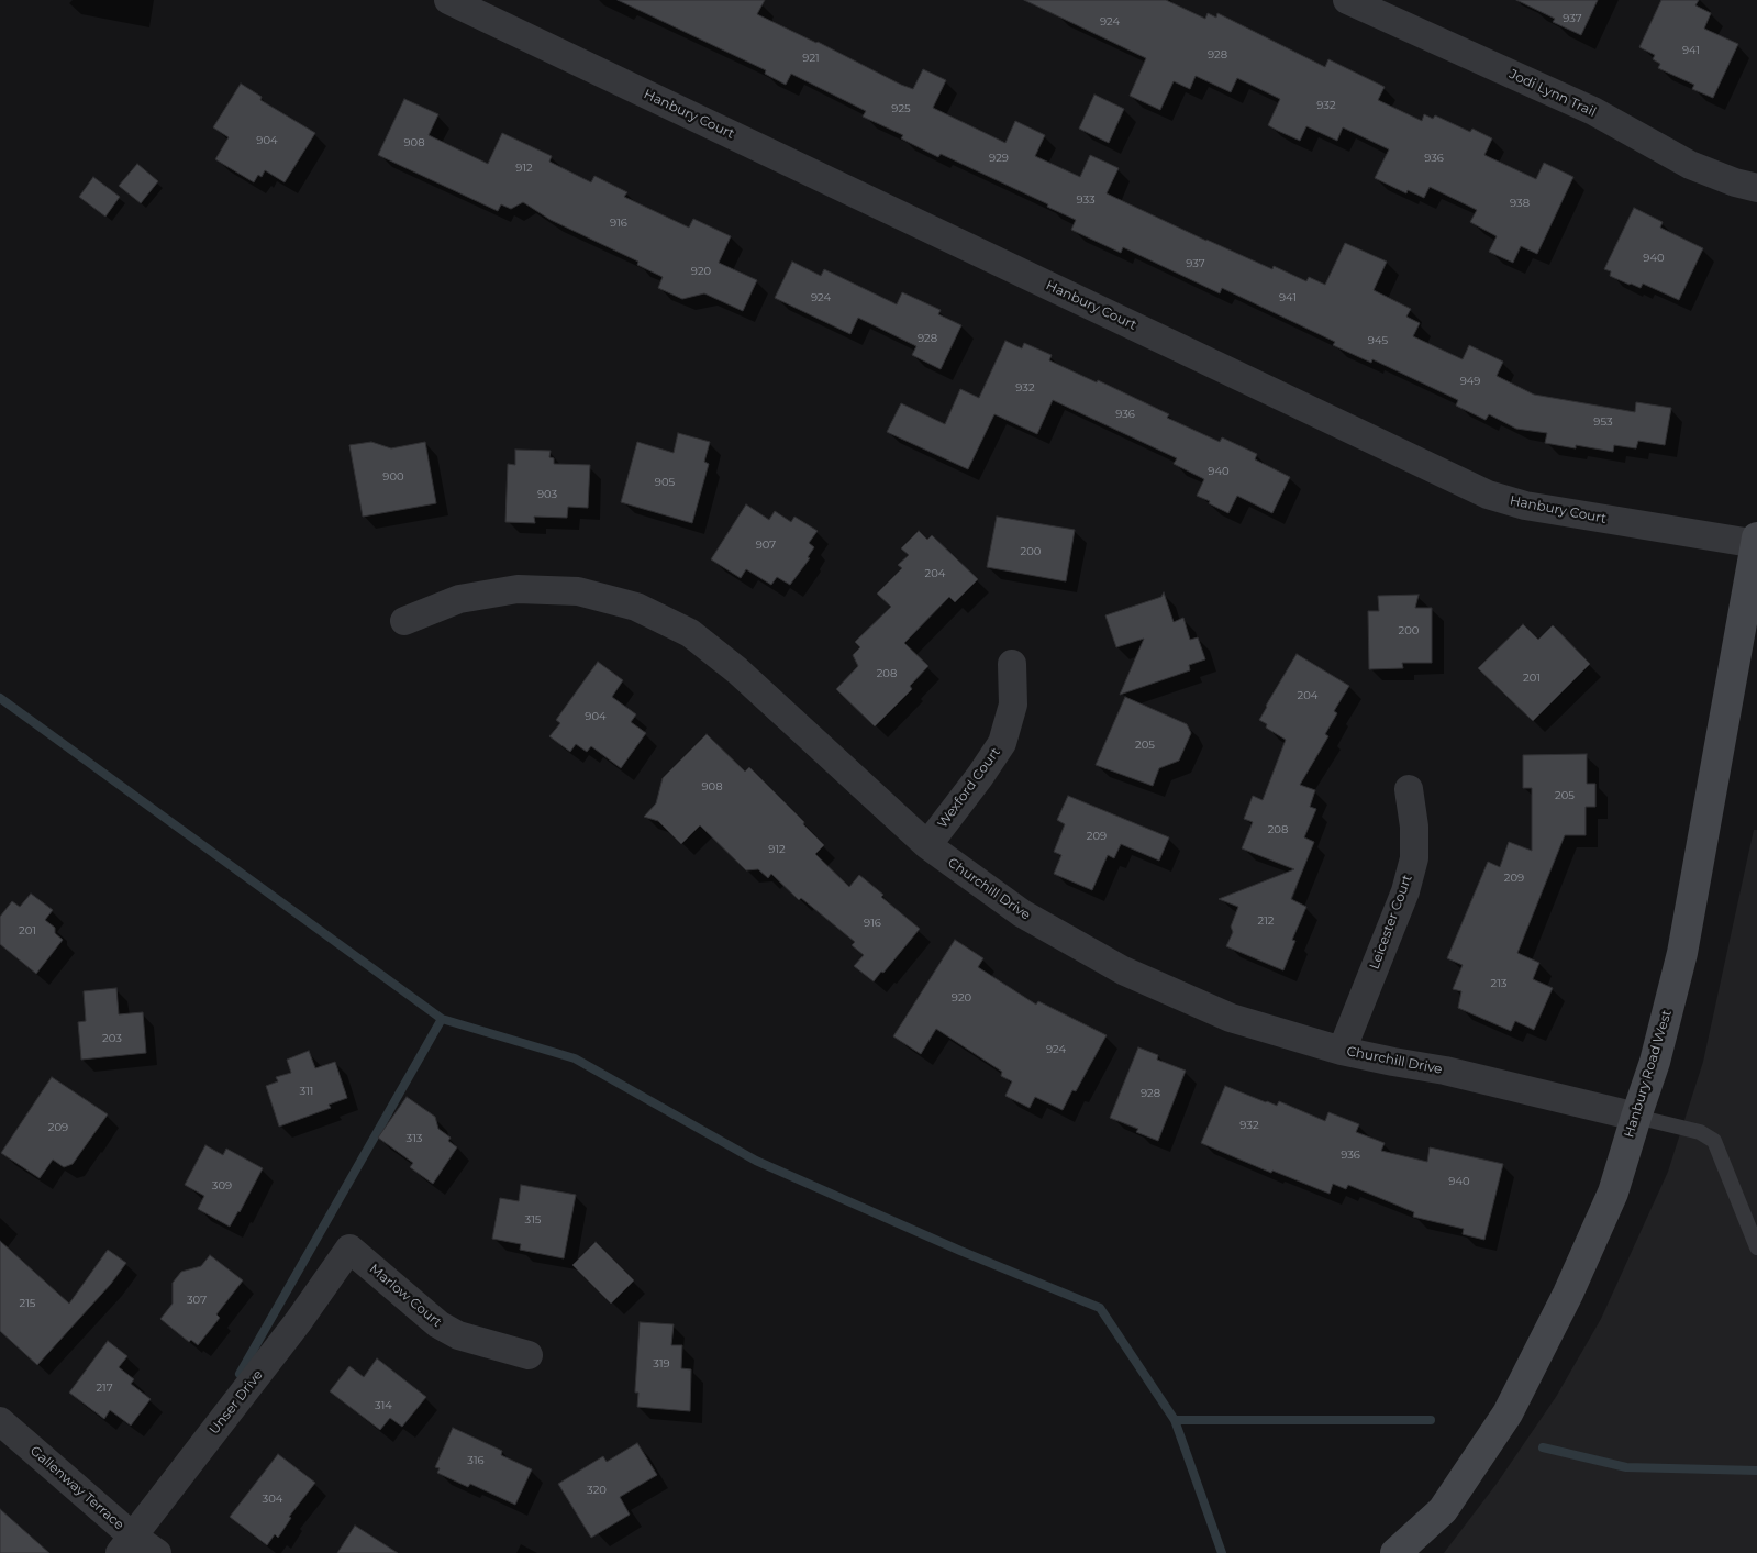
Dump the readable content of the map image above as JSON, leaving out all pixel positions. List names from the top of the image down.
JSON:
{
  "streets": {
    "main road": ["Hanbury Road West"],
    "street": [
      "Jodi Lynn Trail",
      "Hanbury Court",
      "Wexford Court",
      "Churchill Drive",
      "Leicester Court",
      "Marlow Court",
      "Unser Drive",
      "Gallenway Terrace"
    ]
  },
  "crossings": [
    ["Hanbury Court", "Hanbury Road West"],
    ["Wexford Court", "Churchill Drive"],
    ["Churchill Drive", "Leicester Court"],
    ["Churchill Drive", "Hanbury Road West"],
    ["Marlow Court", "Unser Drive"],
    ["Unser Drive", "Gallenway Terrace"]
  ],
  "house_numbers": [
    "937",
    "924",
    "941",
    "928",
    "921",
    "932",
    "925",
    "904",
    "908",
    "929",
    "936",
    "912",
    "933",
    "938",
    "916",
    "940",
    "937",
    "920",
    "924",
    "941",
    "928",
    "945",
    "949",
    "932",
    "936",
    "953",
    "940",
    "900",
    "905",
    "903",
    "907",
    "200",
    "204",
    "200",
    "208",
    "201",
    "204",
    "904",
    "205",
    "908",
    "205",
    "208",
    "209",
    "912",
    "209",
    "212",
    "916",
    "201",
    "213",
    "920",
    "203",
    "924",
    "311",
    "928",
    "932",
    "209",
    "313",
    "936",
    "940",
    "309",
    "315",
    "307",
    "215",
    "319",
    "217",
    "314",
    "316",
    "320",
    "304"
  ]
}
